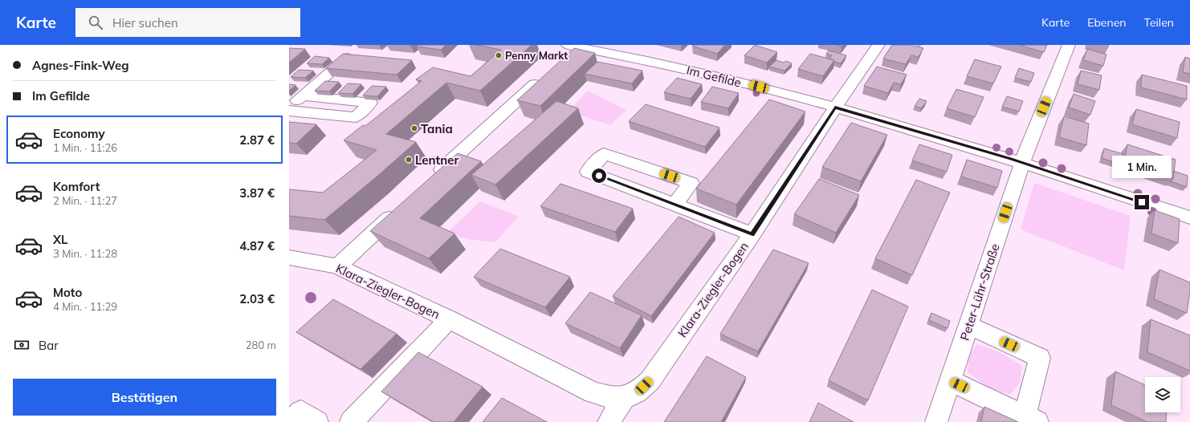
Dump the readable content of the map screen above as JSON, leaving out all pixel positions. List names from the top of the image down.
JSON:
{
  "streets": {
    "street": ["Im Gefilde", "Klara-Ziegler-Bogen", "Peter-Lühr-Straße"]
  },
  "crossings": [
    ["Im Gefilde", "Klara-Ziegler-Bogen"],
    ["Im Gefilde", "Peter-Lühr-Straße"]
  ],
  "places": ["Penny Markt", "Tania", "Lentner"],
  "page": {
    "header": "Karte",
    "search": "Hier suchen",
    "nav": ["Karte", "Ebenen", "Teilen"],
    "banner": ["Agnes-Fink-Weg", "Im Gefilde"],
    "list": [
      {
        "name": "Economy",
        "note": "1 Min. · 11:26",
        "value": "2.87 €"
      },
      {
        "name": "Komfort",
        "note": "2 Min. · 11:27",
        "value": "3.87 €"
      },
      {
        "name": "XL",
        "note": "3 Min. · 11:28",
        "value": "4.87 €"
      },
      {
        "name": "Moto",
        "note": "4 Min. · 11:29",
        "value": "2.03 €"
      }
    ],
    "bubble": "1 Min.",
    "pay": ["Bar", "280 m"],
    "buttons": "Bestätigen"
  }
}
